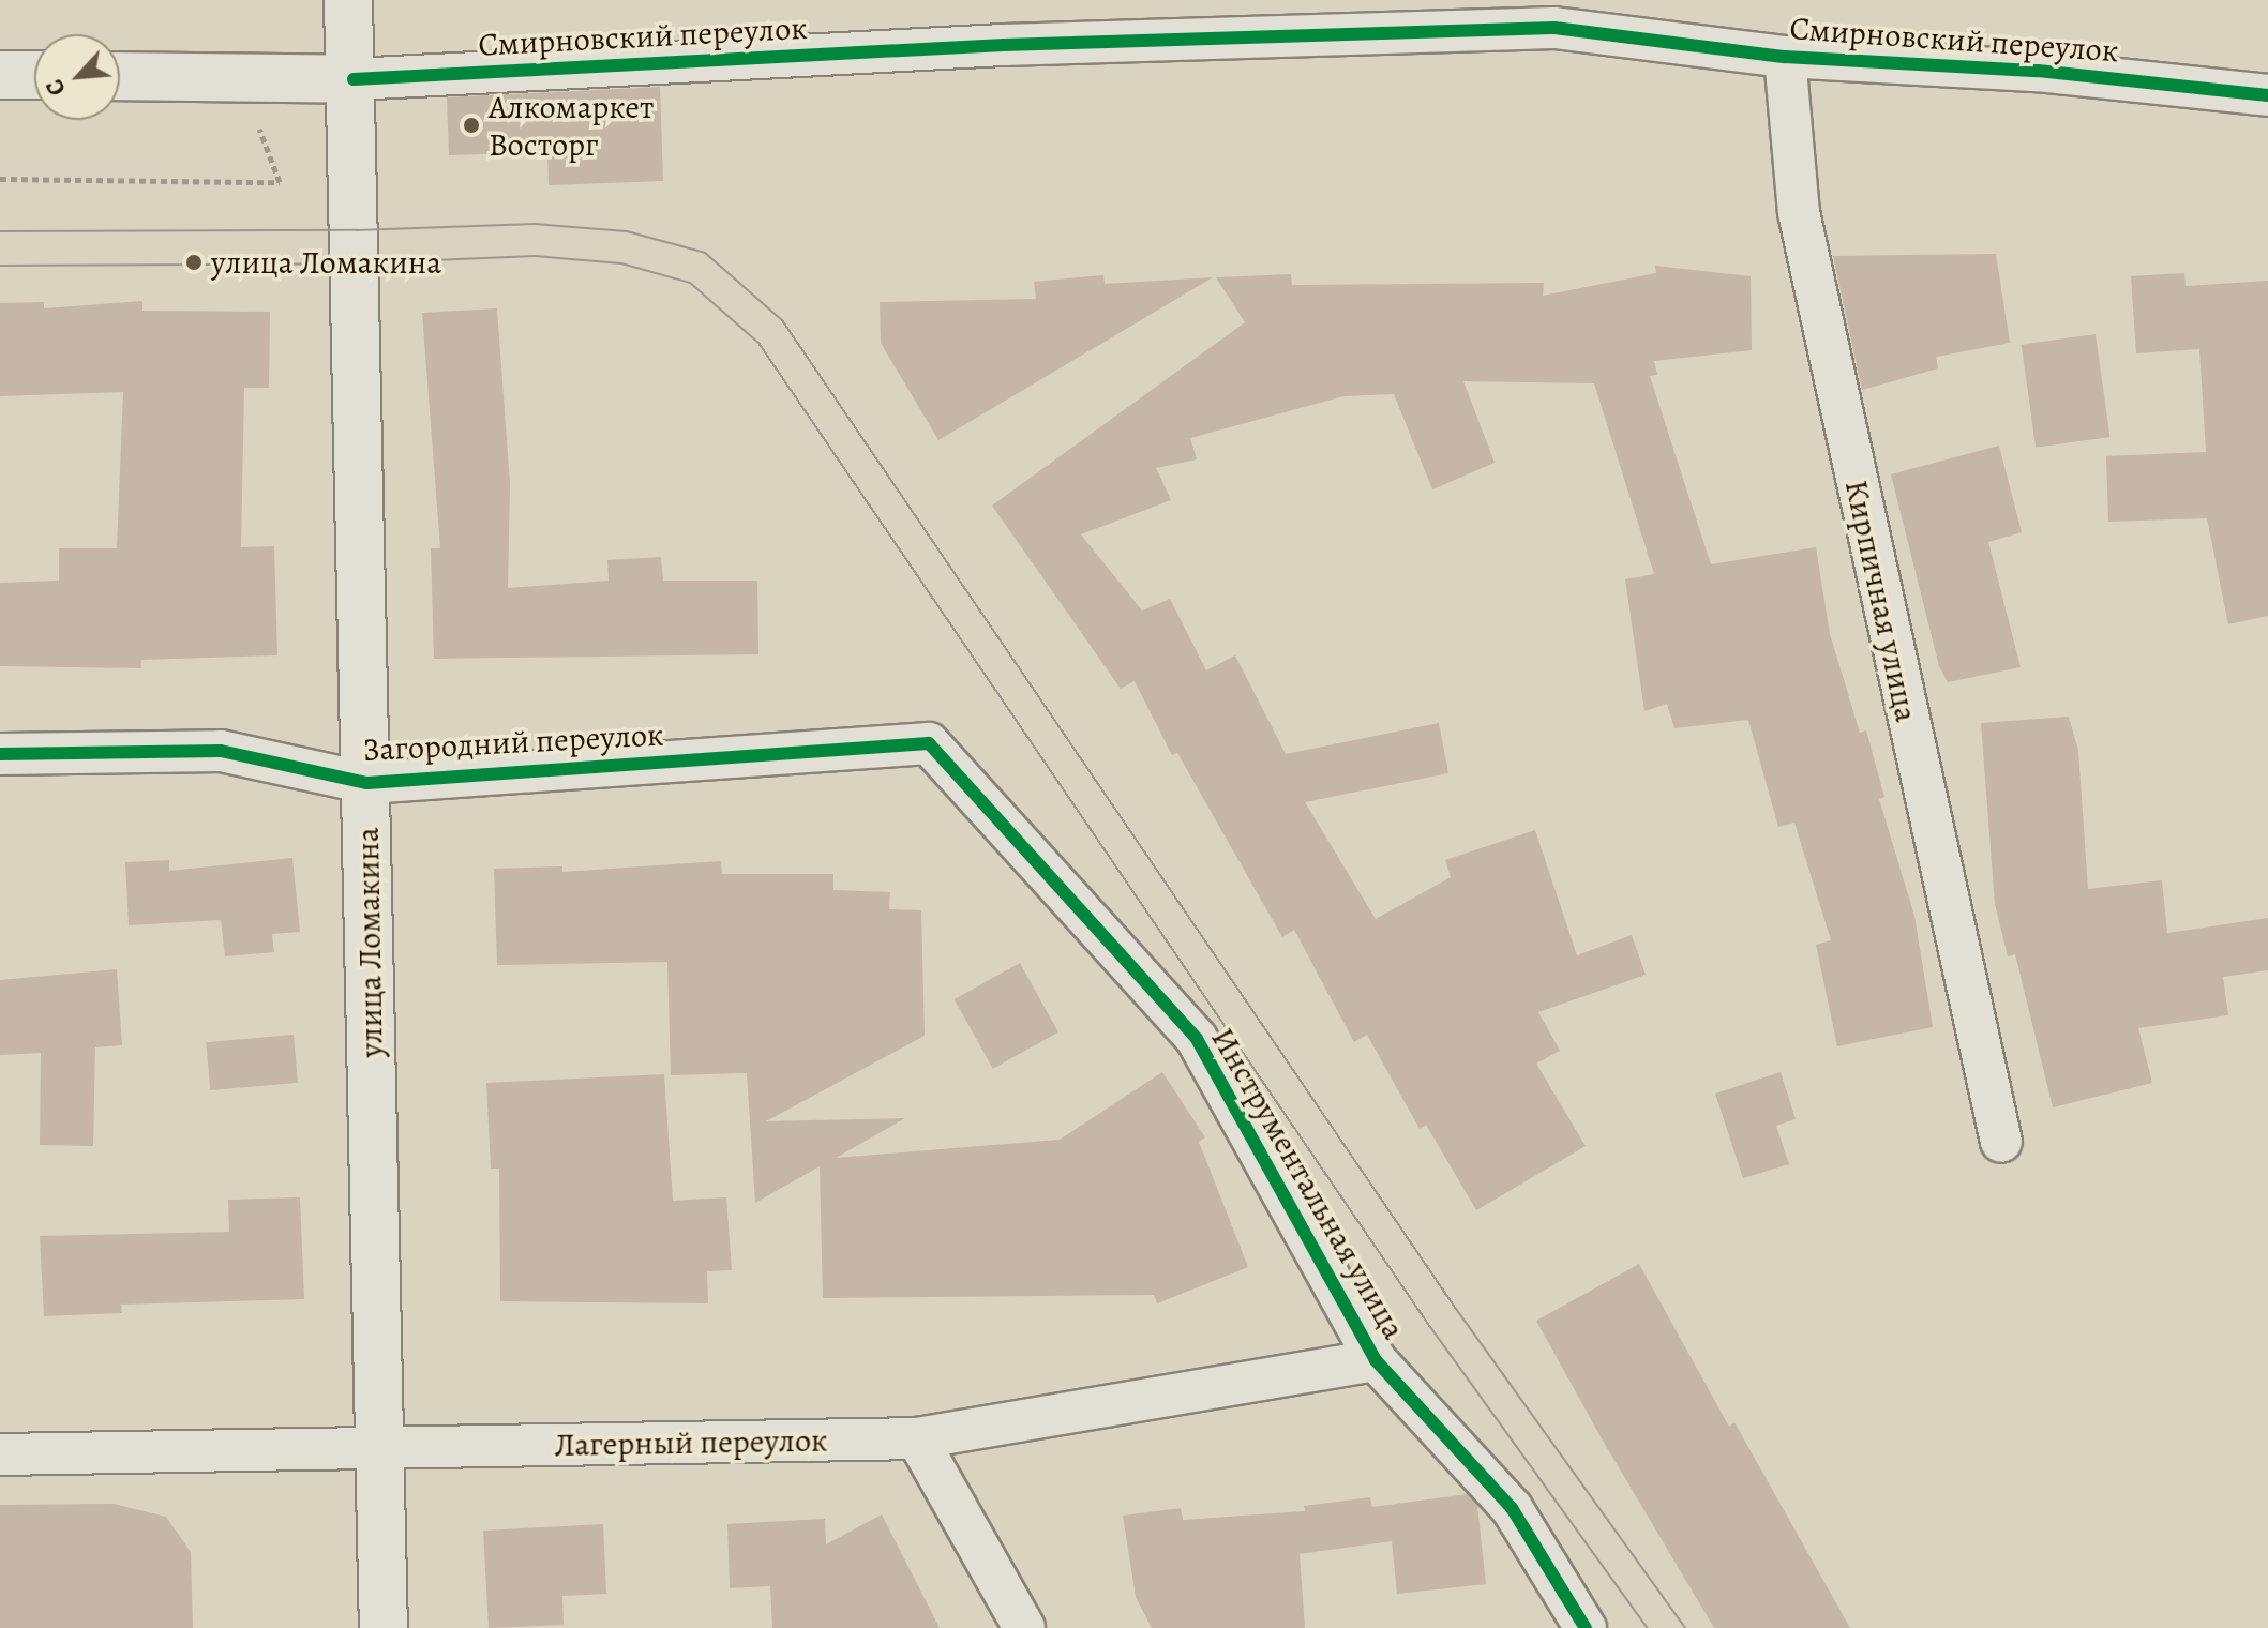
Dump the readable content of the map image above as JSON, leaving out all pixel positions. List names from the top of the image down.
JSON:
{
  "streets": {
    "main road": ["Смирновский переулок", "улица Ломакина"],
    "street": [
      "Кирпичная улица",
      "Загородний переулок",
      "Инструментальная улица",
      "Лагерный переулок"
    ]
  },
  "crossings": [
    ["Смирновский переулок", "Кирпичная улица"],
    ["Смирновский переулок", "улица Ломакина"],
    ["Загородний переулок", "улица Ломакина"],
    ["Загородний переулок", "Инструментальная улица"],
    ["улица Ломакина", "Лагерный переулок"],
    ["Инструментальная улица", "Лагерный переулок"]
  ],
  "places": ["Алкомаркет Восторг", "улица Ломакина"],
  "north": "bottom left"
}
